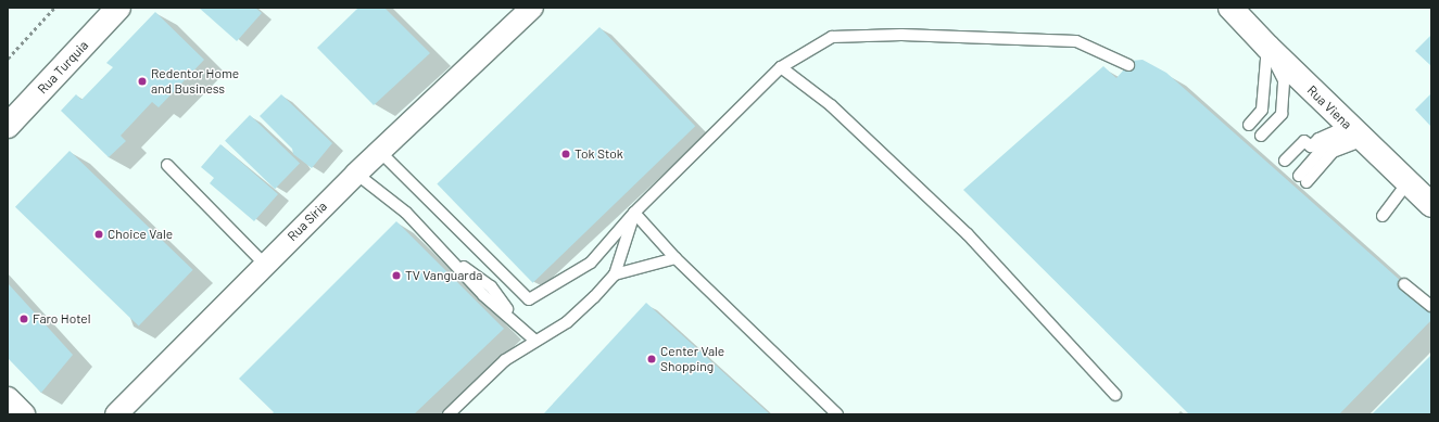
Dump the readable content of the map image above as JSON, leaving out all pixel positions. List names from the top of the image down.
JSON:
{
  "streets": {
    "main road": ["Rua Turquia", "Rua Viena"],
    "street": ["Rua Síria"]
  },
  "places": [
    "Redentor Home and Business",
    "Tok Stok",
    "Choice Vale",
    "TV Vanguarda",
    "Faro Hotel",
    "Center Vale Shopping"
  ]
}
